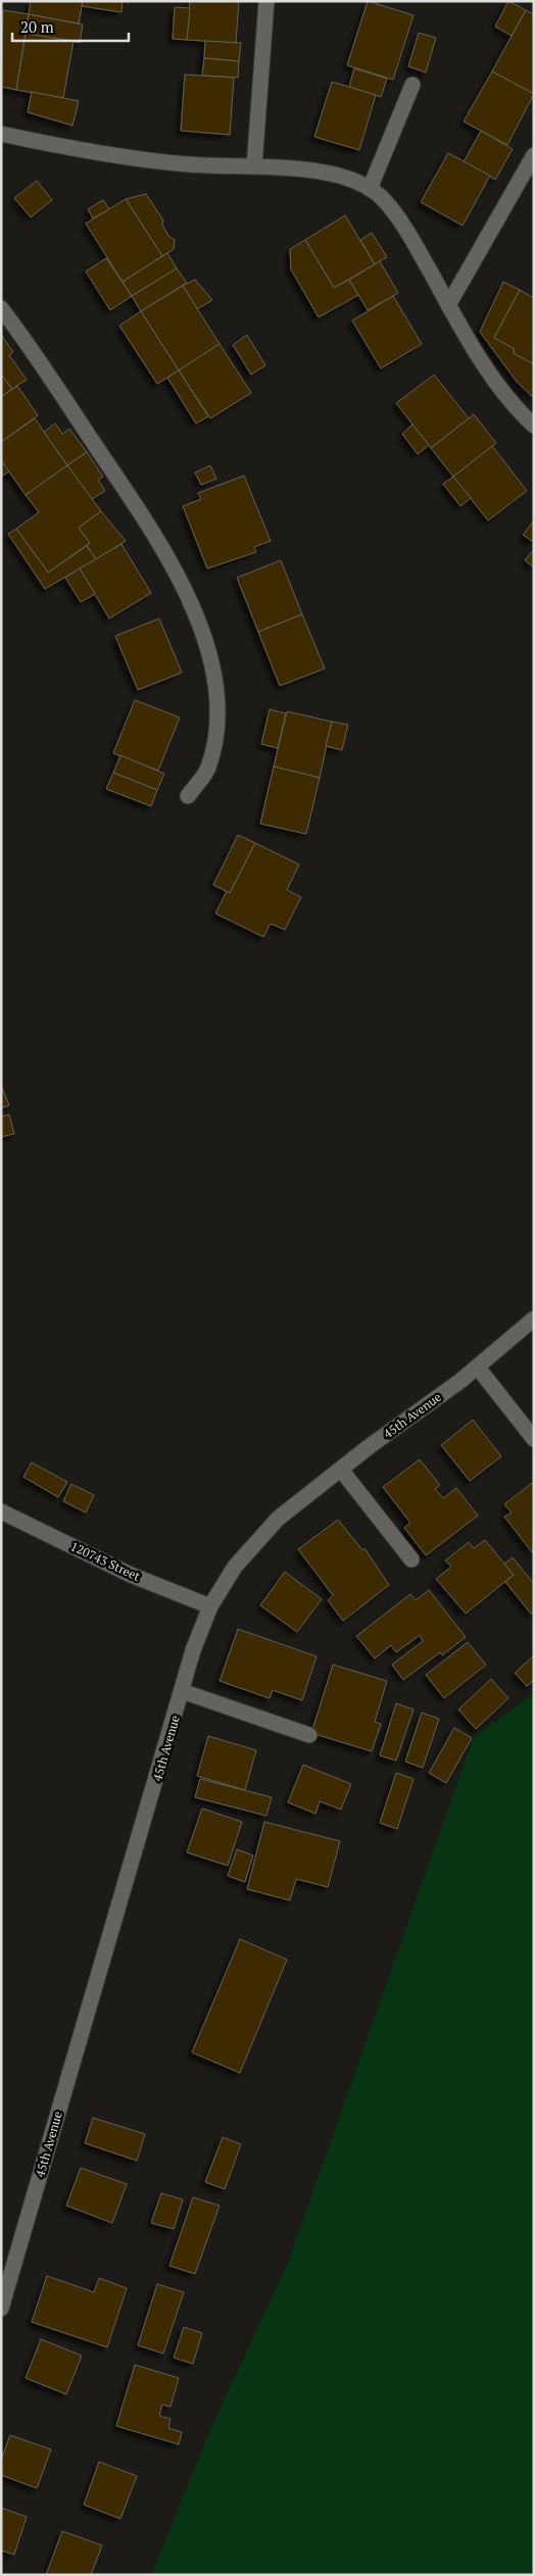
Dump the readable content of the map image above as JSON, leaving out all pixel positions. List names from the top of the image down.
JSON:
{
  "streets": {
    "street": ["45th Avenue", "120743 Street"]
  },
  "crossings": [
    ["45th Avenue", "120743 Street"]
  ],
  "scale_bar": "20 m"
}
